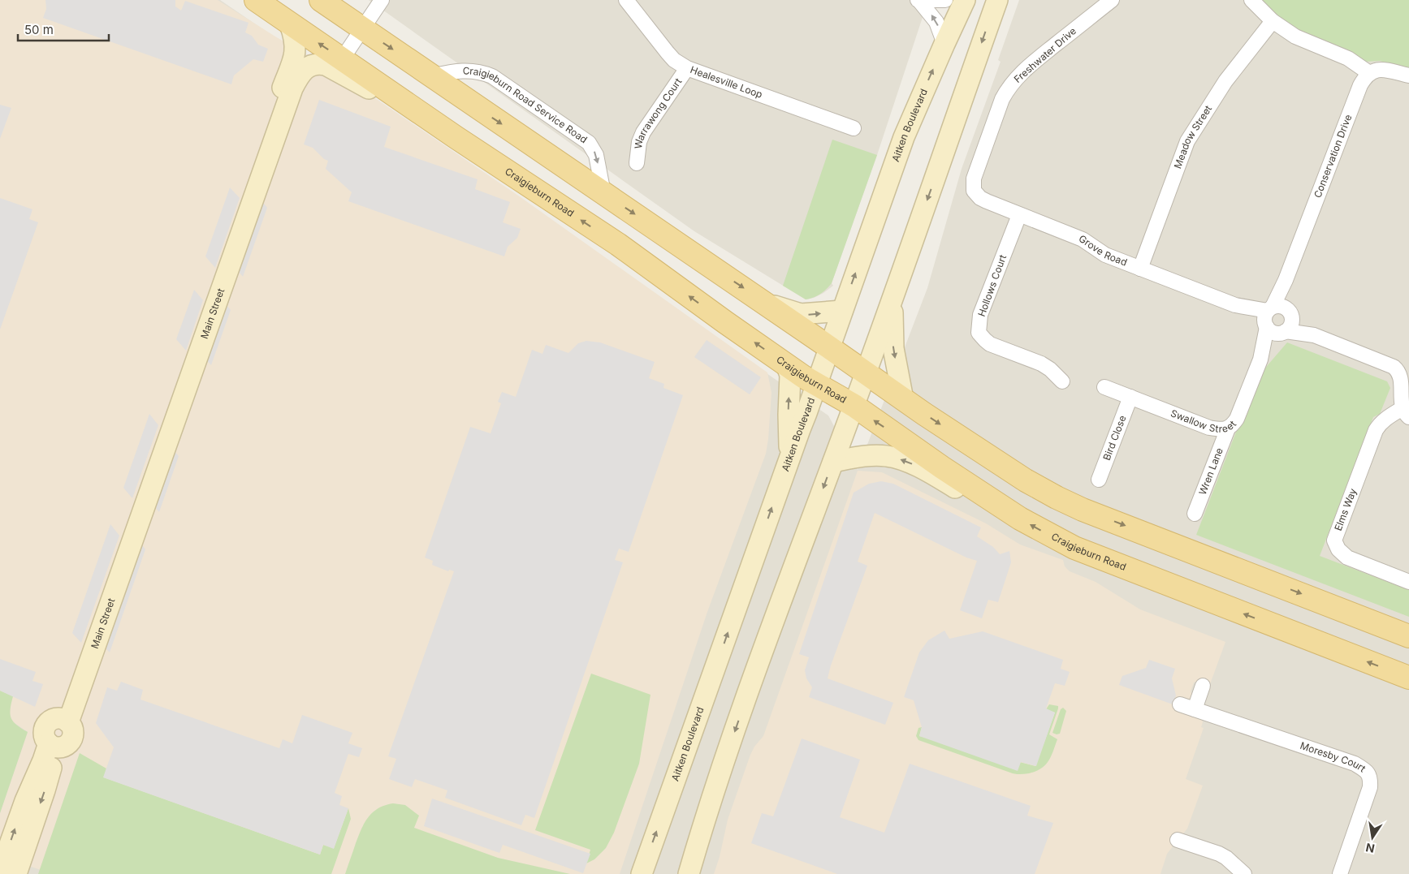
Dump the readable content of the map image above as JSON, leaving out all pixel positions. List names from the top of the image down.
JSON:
{
  "streets": {
    "main road": ["Aitken Boulevard", "Craigieburn Road", "Main Street"],
    "street": [
      "Freshwater Drive",
      "Healesville Loop",
      "Craigieburn Road Service Road",
      "Warrawong Court",
      "Meadow Street",
      "Conservation Drive",
      "Grove Road",
      "Hollows Court",
      "Swallow Street",
      "Bird Close",
      "Wren Lane",
      "Elms Way",
      "Moresby Court"
    ]
  },
  "crossings": [
    ["Freshwater Drive", "Grove Road"],
    ["Healesville Loop", "Warrawong Court"],
    ["Aitken Boulevard", "Craigieburn Road"],
    ["Meadow Street", "Grove Road"],
    ["Conservation Drive", "Grove Road"],
    ["Conservation Drive", "Swallow Street"],
    ["Craigieburn Road", "Main Street"],
    ["Grove Road", "Hollows Court"],
    ["Grove Road", "Swallow Street"],
    ["Swallow Street", "Bird Close"],
    ["Swallow Street", "Wren Lane"]
  ],
  "one_way": ["Craigieburn Road Service Road"],
  "scale_bar": "50 m",
  "north": "bottom"
}
